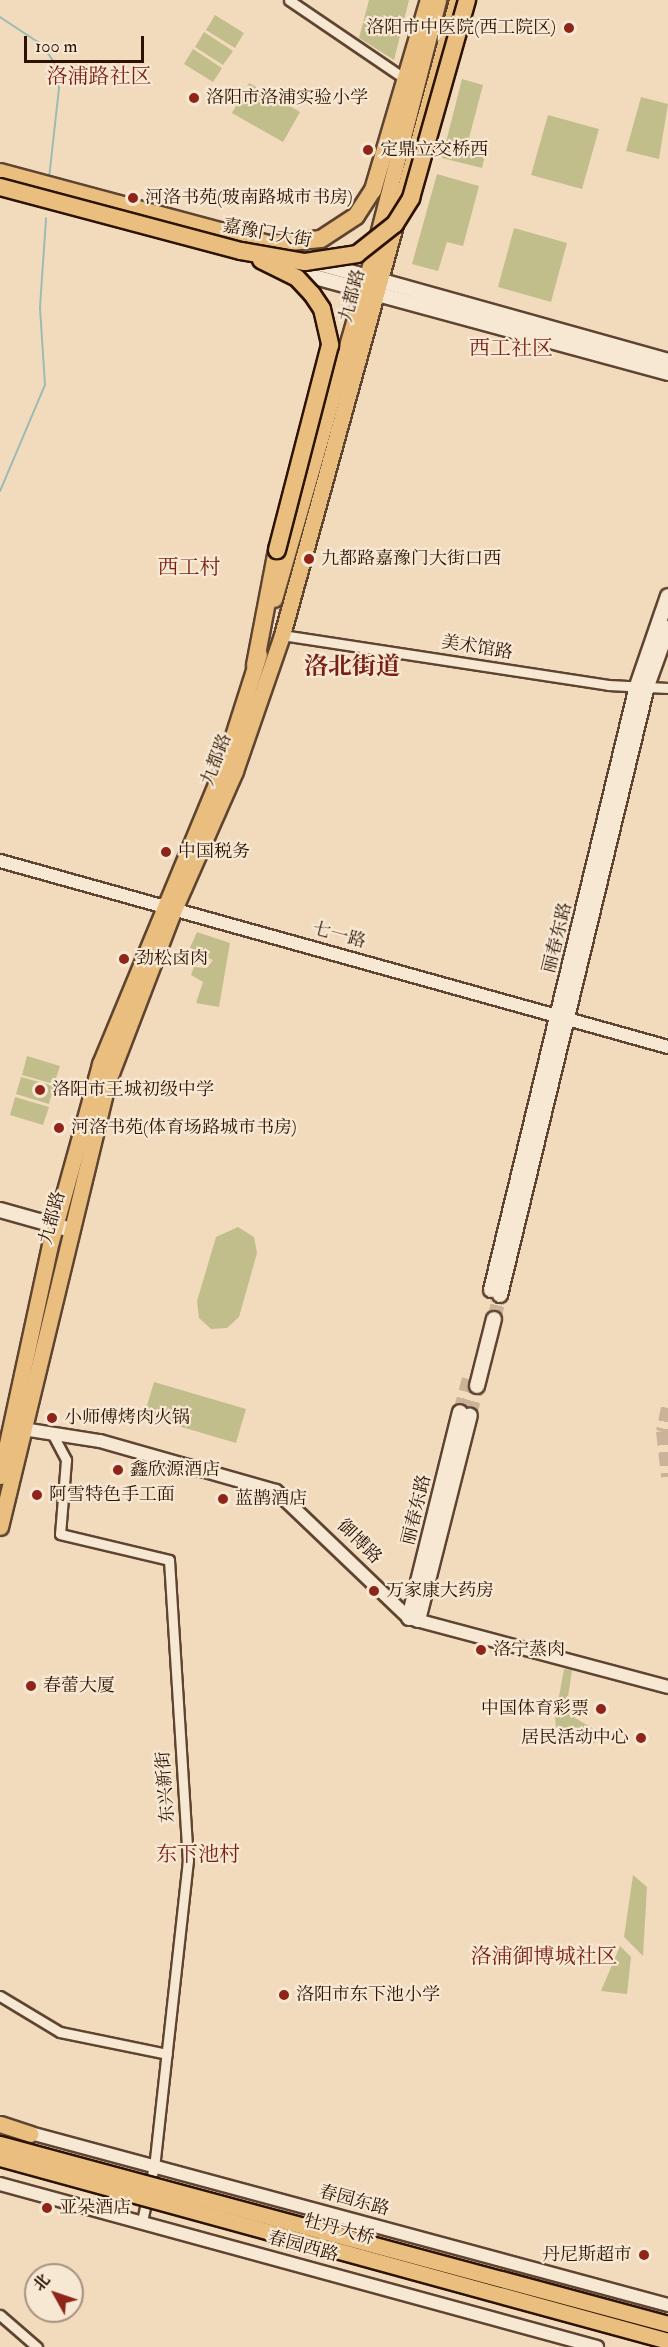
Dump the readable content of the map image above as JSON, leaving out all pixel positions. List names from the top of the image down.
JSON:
{
  "streets": {
    "highway": ["嘉豫门大街"],
    "main road": ["九都路", "丽春东路", "牡丹大桥"],
    "street": [
      "美术馆路",
      "七一路",
      "御博路",
      "东兴新街",
      "春园东路",
      "春园西路"
    ]
  },
  "crossings": [
    ["九都路", "美术馆路"],
    ["九都路", "七一路"],
    ["九都路", "御博路"],
    ["美术馆路", "丽春东路"],
    ["七一路", "丽春东路"],
    ["丽春东路", "御博路"],
    ["御博路", "东兴新街"],
    ["东兴新街", "春园东路"],
    ["东兴新街", "春园西路"]
  ],
  "districts": [
    "洛浦路社区",
    "西工社区",
    "西工村",
    "洛北街道",
    "东下池村",
    "洛浦御博城社区"
  ],
  "places": [
    "洛阳市中医院(西工院区)",
    "洛阳市洛浦实验小学",
    "定鼎立交桥西",
    "河洛书苑(玻南路城市书房)",
    "九都路嘉豫门大街口西",
    "中国税务",
    "劲松卤肉",
    "洛阳市王城初级中学",
    "河洛书苑(体育场路城市书房)",
    "小师傅烤肉火锅",
    "鑫欣源酒店",
    "阿雪特色手工面",
    "蓝鹊酒店",
    "万家康大药房",
    "洛宁蒸肉",
    "春蕾大厦",
    "中国体育彩票",
    "居民活动中心",
    "洛阳市东下池小学",
    "亚朵酒店",
    "丹尼斯超市"
  ],
  "scale_bar": "100 m",
  "north": "top left"
}
